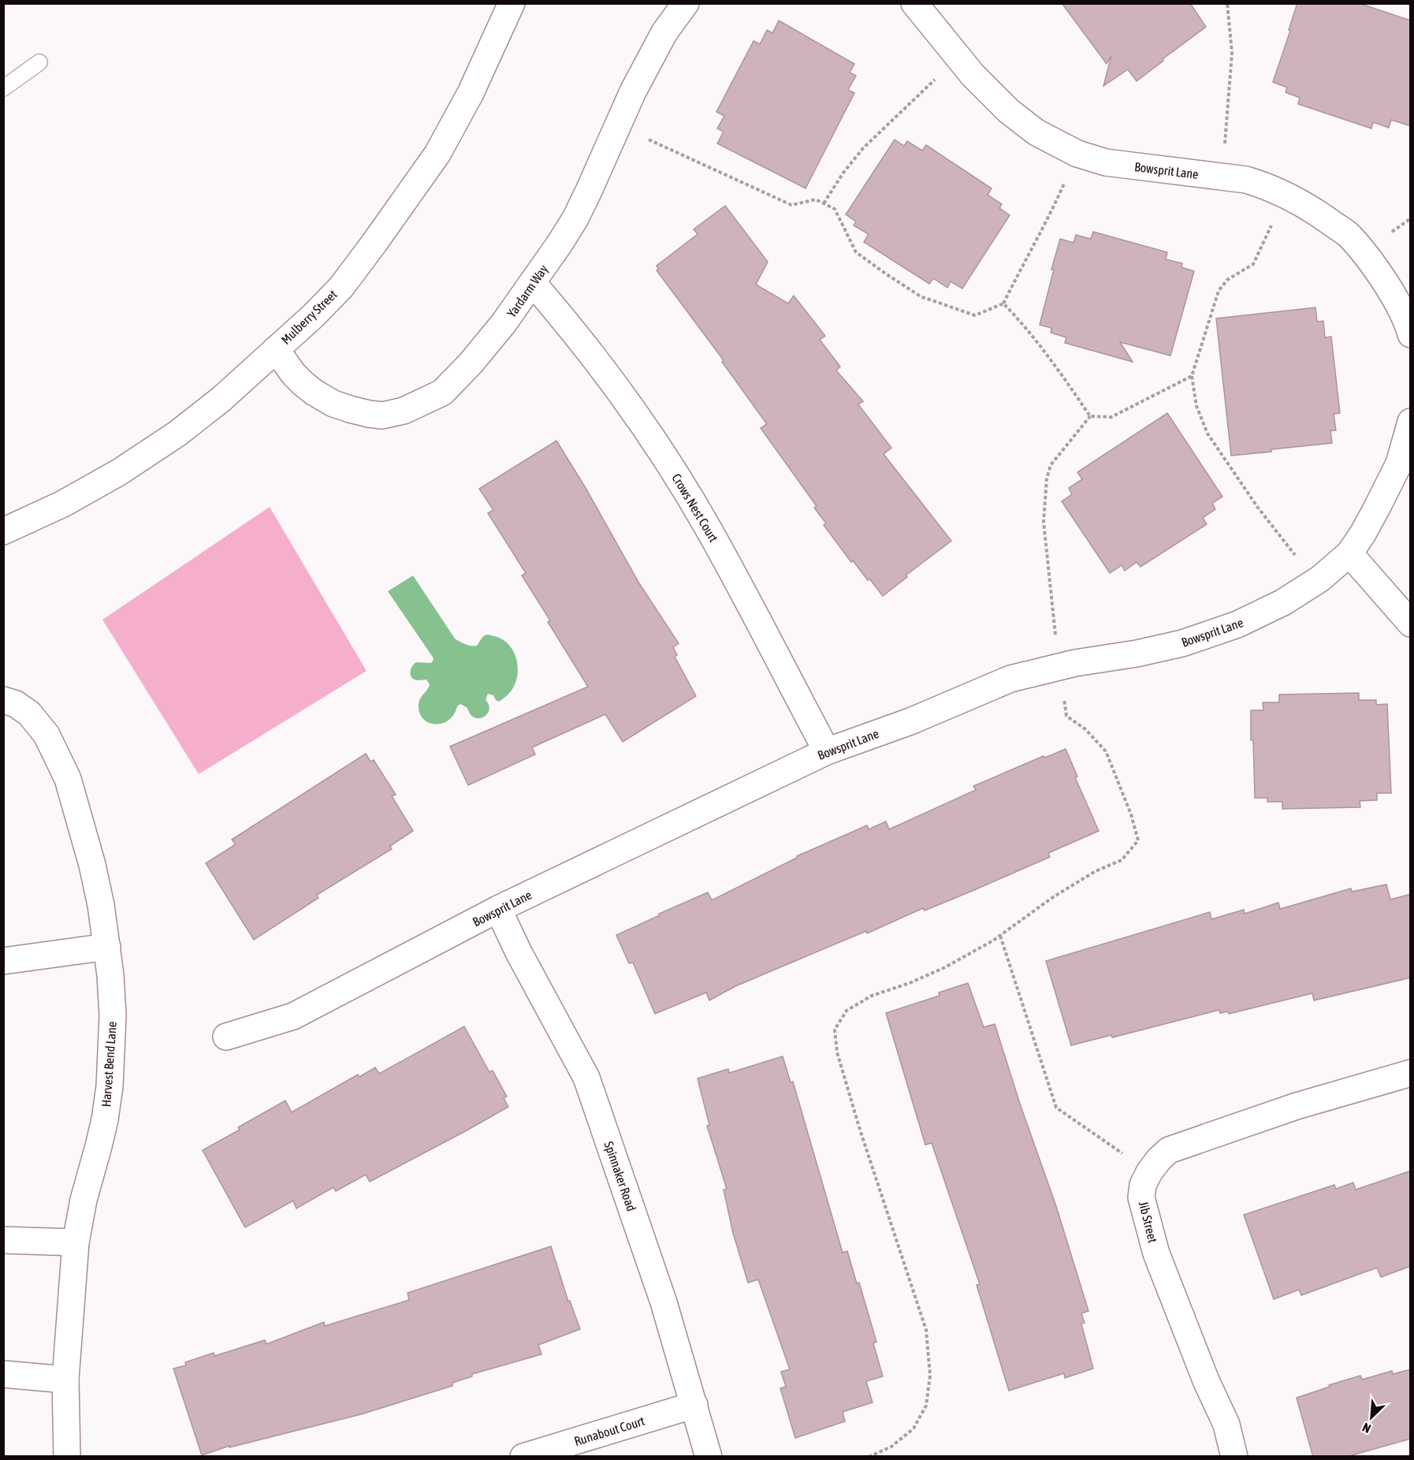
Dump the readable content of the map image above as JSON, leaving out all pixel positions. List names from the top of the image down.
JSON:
{
  "streets": {
    "street": [
      "Bowsprit Lane",
      "Yardarm Way",
      "Mulberry Street",
      "Crows Nest Court",
      "Harvest Bend Lane",
      "Spinnaker Road",
      "Jib Street",
      "Runabout Court"
    ]
  },
  "crossings": [
    ["Bowsprit Lane", "Crows Nest Court"],
    ["Bowsprit Lane", "Spinnaker Road"],
    ["Yardarm Way", "Mulberry Street"],
    ["Yardarm Way", "Crows Nest Court"],
    ["Spinnaker Road", "Runabout Court"]
  ],
  "north": "bottom left"
}
